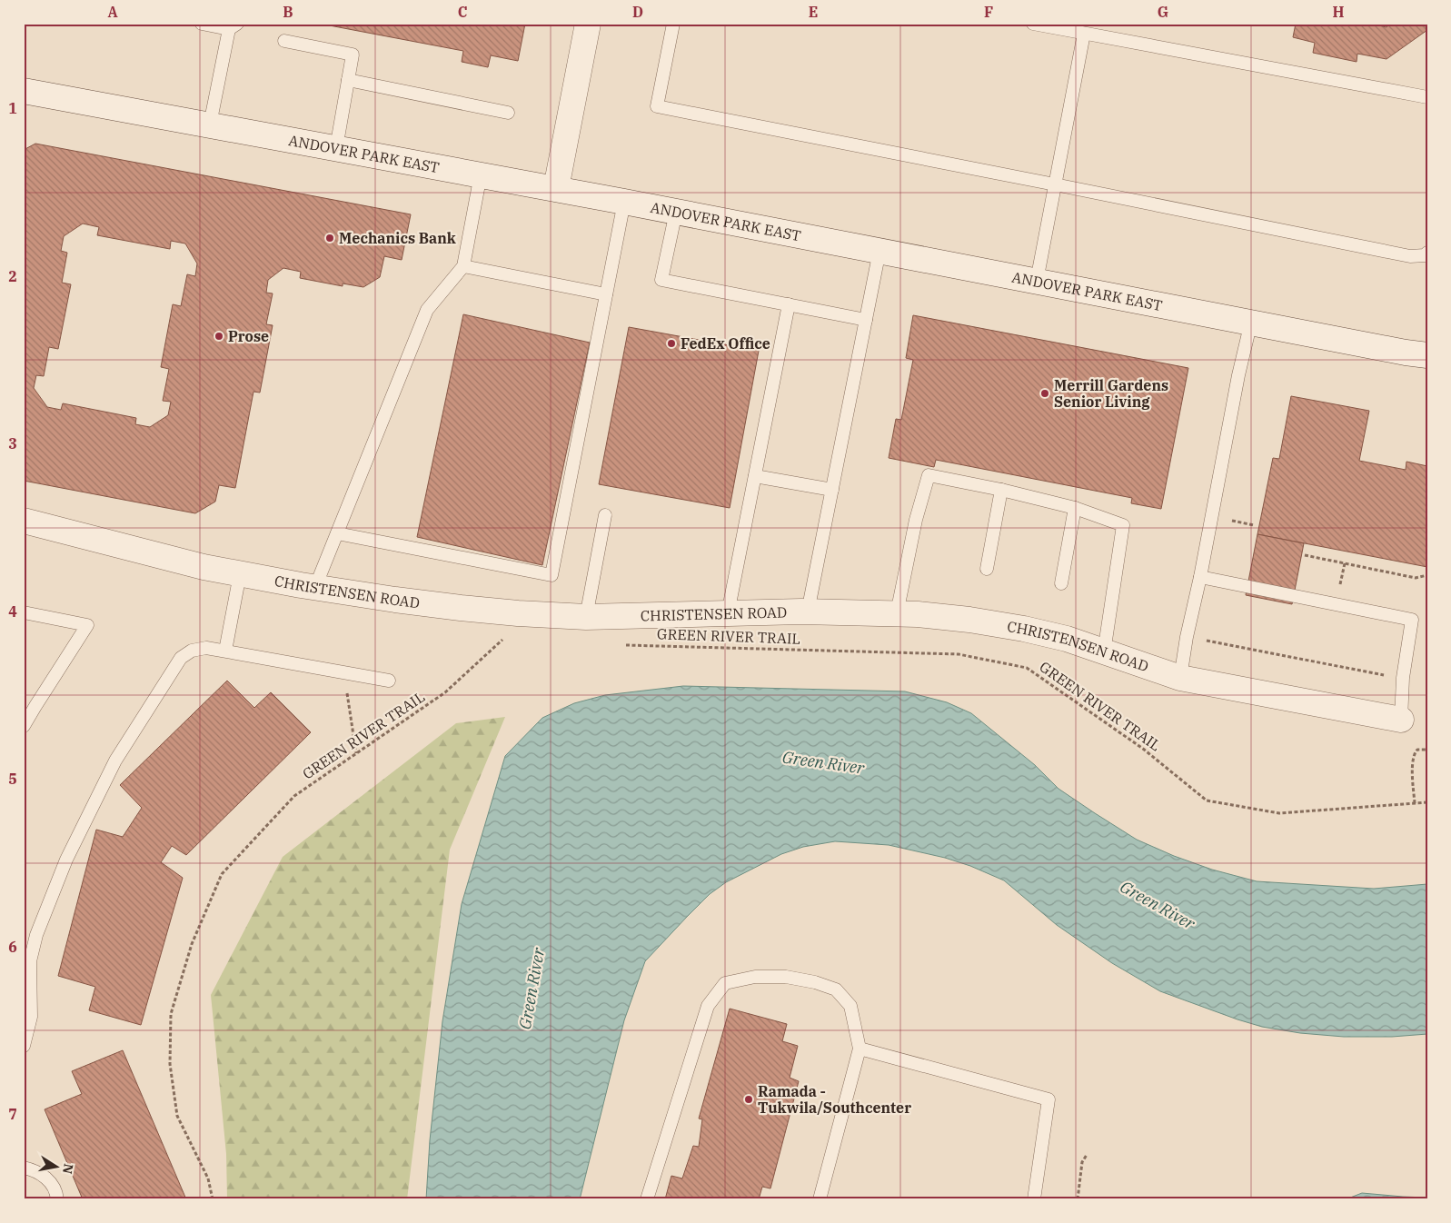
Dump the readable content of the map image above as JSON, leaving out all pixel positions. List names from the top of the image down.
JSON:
{
  "streets": {
    "street": ["ANDOVER PARK EAST", "CHRISTENSEN ROAD"],
    "path": ["GREEN RIVER TRAIL"]
  },
  "water": ["Green River"],
  "places": [
    "Mechanics Bank",
    "Prose",
    "FedEx Office",
    "Merrill Gardens Senior Living",
    "Ramada - Tukwila/Southcenter"
  ],
  "north": "right",
  "grid": {
    "columns": [
      "A",
      "B",
      "C",
      "D",
      "E",
      "F",
      "G",
      "H"
    ],
    "rows": [
      "1",
      "2",
      "3",
      "4",
      "5",
      "6",
      "7"
    ]
  }
}
